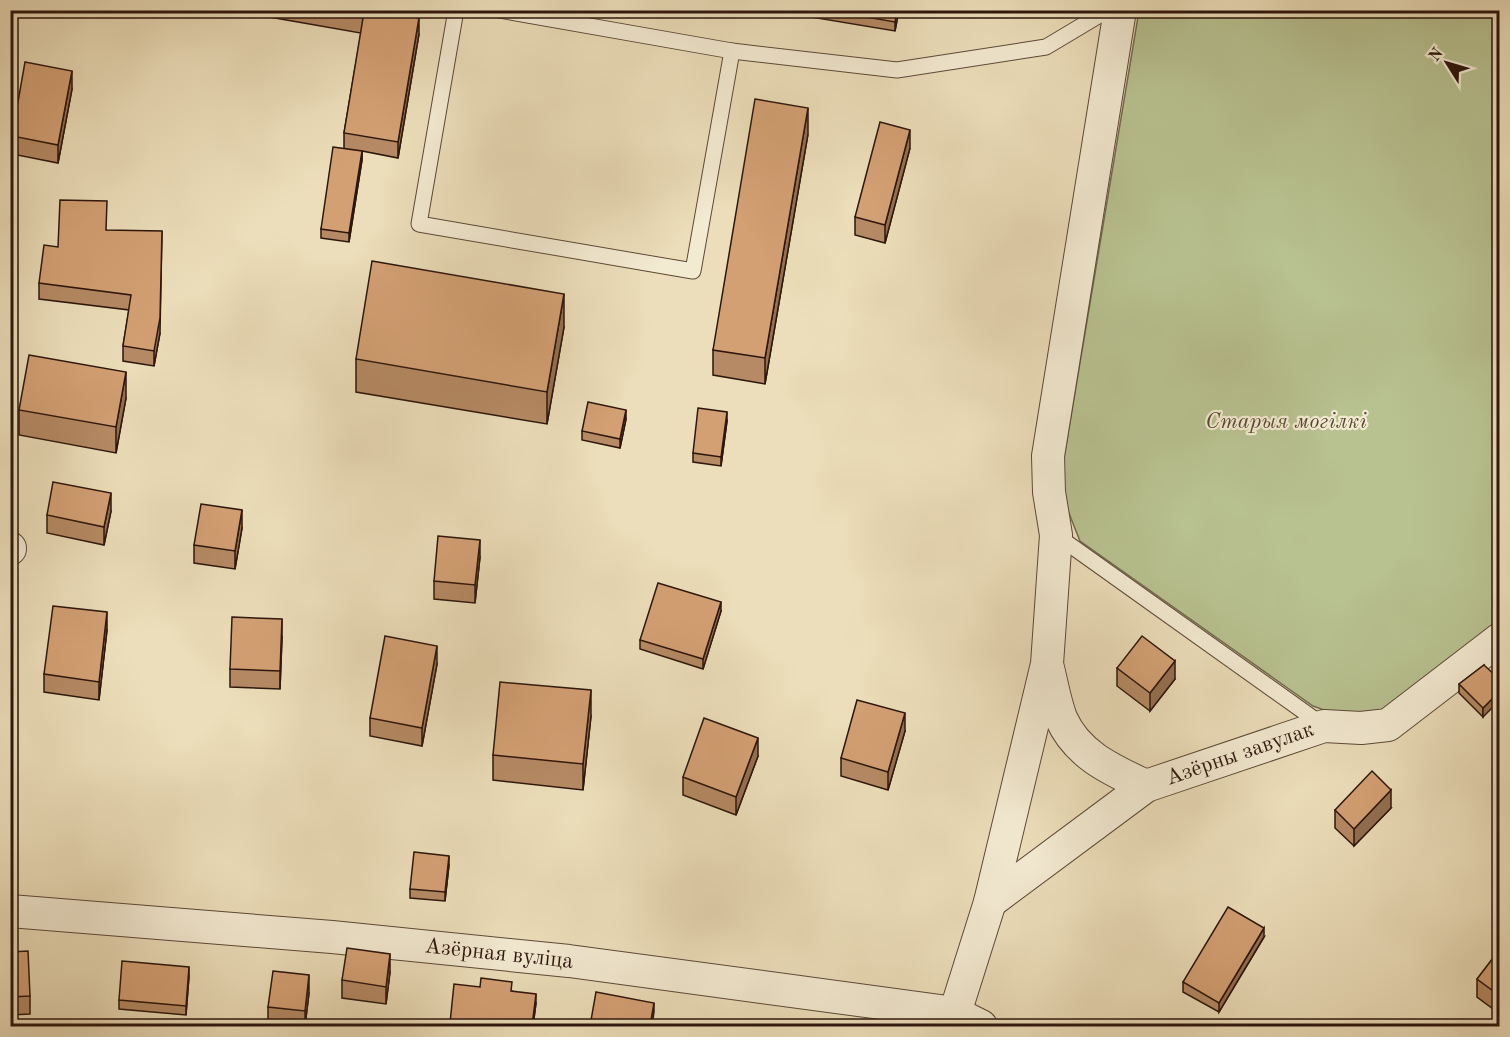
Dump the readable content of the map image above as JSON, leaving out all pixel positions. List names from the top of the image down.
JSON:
{
  "streets": {
    "street": ["Азёрны завулак", "Азёрная вуліца"]
  },
  "parks": ["Старыя могілкі"],
  "north": "top left"
}
